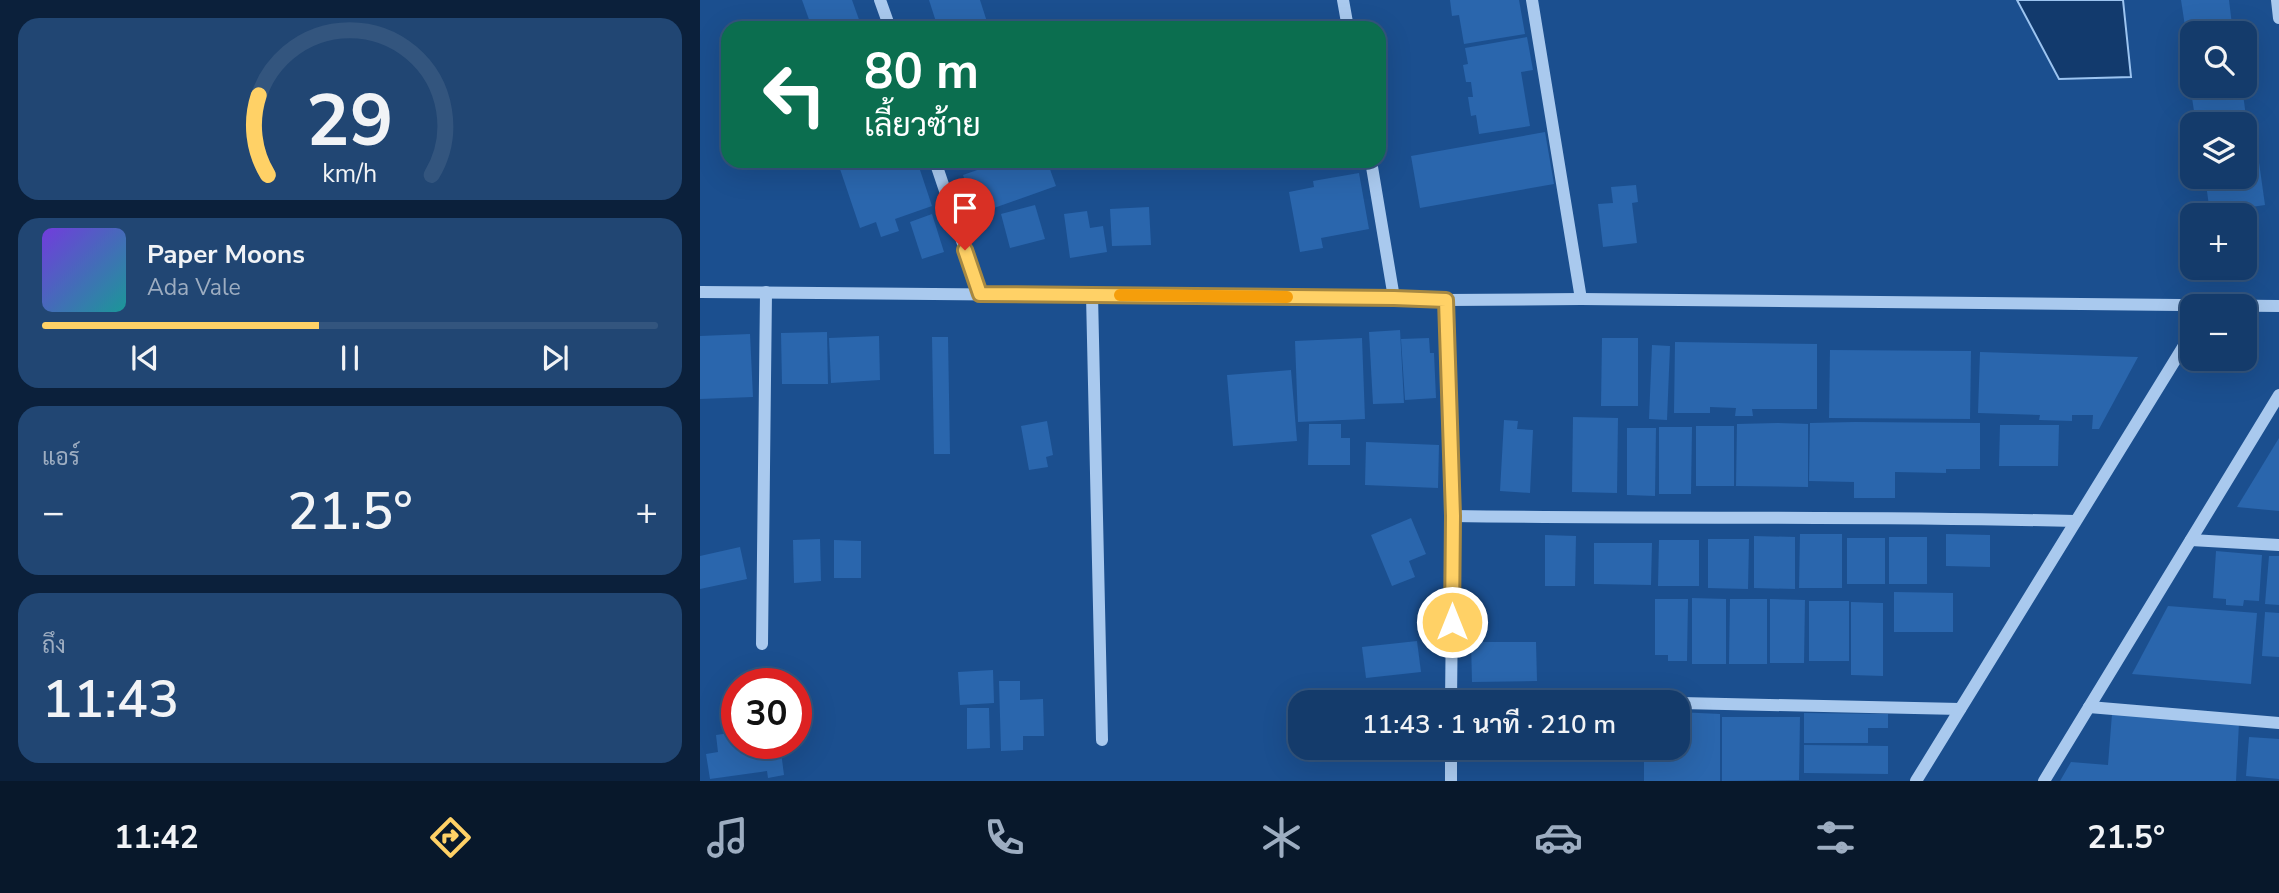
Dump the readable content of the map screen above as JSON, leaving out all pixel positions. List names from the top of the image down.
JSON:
{
  "page": {
    "map_buttons": ["+", "−"],
    "turn": ["80 m", "เลี้ยวซ้าย"],
    "song": ["Paper Moons", "Ada Vale"],
    "tile": [
      "แอร์",
      ["ถึง", "11:43"]
    ],
    "heat": ["−", "21.5°", "+"],
    "limit": "30",
    "trip": "11:43 · 1 นาที · 210 m",
    "tabs": ["11:42", "21.5°"],
    "gauge": ["29", "km/h"]
  }
}
